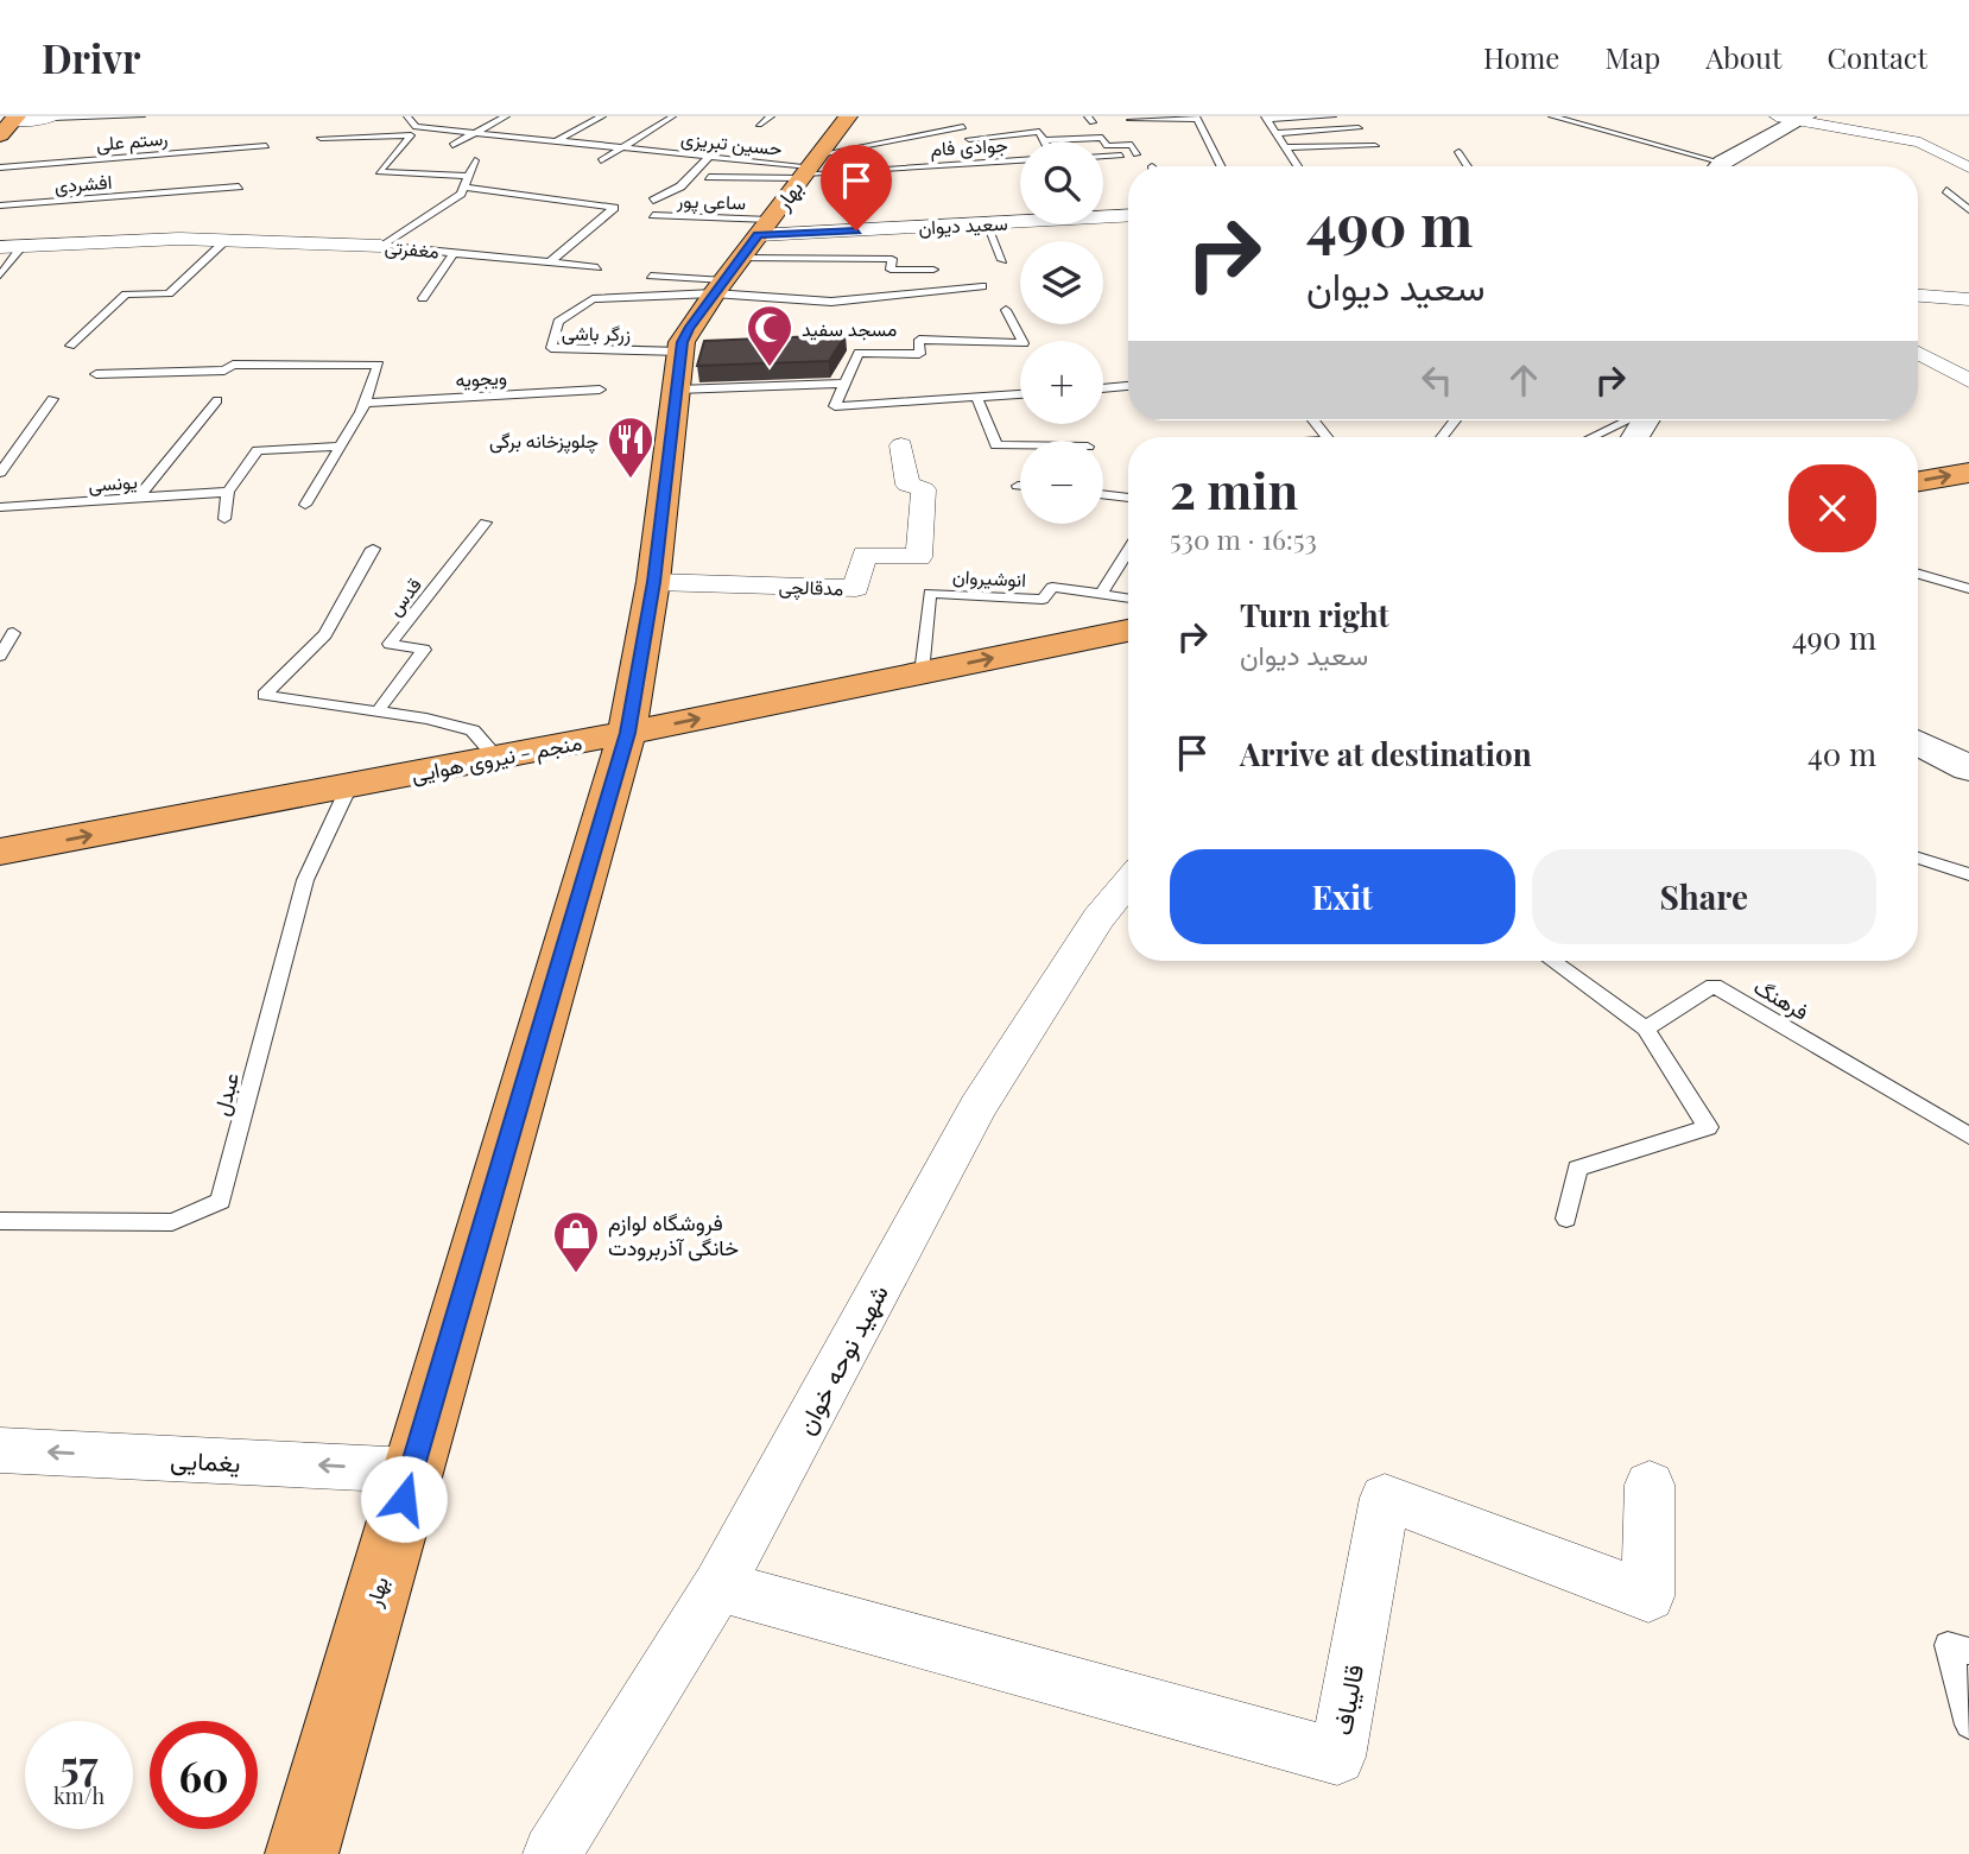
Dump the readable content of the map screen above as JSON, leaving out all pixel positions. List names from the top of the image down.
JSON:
{
  "streets": {
    "main road": ["بهار", "منجم - نیروی هوایی"],
    "street": [
      "سعید دیوان",
      "مغفرتی",
      "مدقالچی",
      "شهید نوحه خوان",
      "یغمایی",
      "قالیباف"
    ],
    "lane": [
      "رستم علی",
      "حسین تبریزی",
      "جوادی فام",
      "افشردی",
      "ساعی پور",
      "زرگر باشی",
      "ویجویه",
      "یونسی",
      "انوشیروان",
      "قدس",
      "فرهنگ",
      "عبدل"
    ]
  },
  "crossings": [
    ["حسین تبریزی", "جوادی فام"],
    ["حسین تبریزی", "بهار"],
    ["جوادی فام", "بهار"],
    ["بهار", "ساعی پور"],
    ["بهار", "سعید دیوان"],
    ["بهار", "زرگر باشی"],
    ["بهار", "مدقالچی"],
    ["بهار", "منجم - نیروی هوایی"],
    ["بهار", "یغمایی"],
    ["ساعی پور", "سعید دیوان"],
    ["انوشیروان", "منجم - نیروی هوایی"],
    ["منجم - نیروی هوایی", "عبدل"],
    ["شهید نوحه خوان", "قالیباف"]
  ],
  "one_way": ["منجم - نیروی هوایی", "یغمایی"],
  "places": {
    "mosque": ["مسجد سفید"],
    "restaurant": ["چلوپزخانه برگی"],
    "shop": ["فروشگاه لوازم خانگی آذربرودت"]
  },
  "page": {
    "header": "Drivr",
    "nav": [
      "Home",
      "Map",
      "About",
      "Contact"
    ],
    "map_buttons": ["+", "−"],
    "turn": ["490 m", "سعید دیوان"],
    "heading": ["2 min", "530 m · 16:53"],
    "list": [
      {
        "name": "Turn right",
        "note": "سعید دیوان",
        "value": "490 m"
      },
      {
        "name": "Arrive at destination",
        "value": "40 m"
      }
    ],
    "buttons": ["Exit", "Share"],
    "speed": "57 km/h",
    "limit": "60"
  }
}
